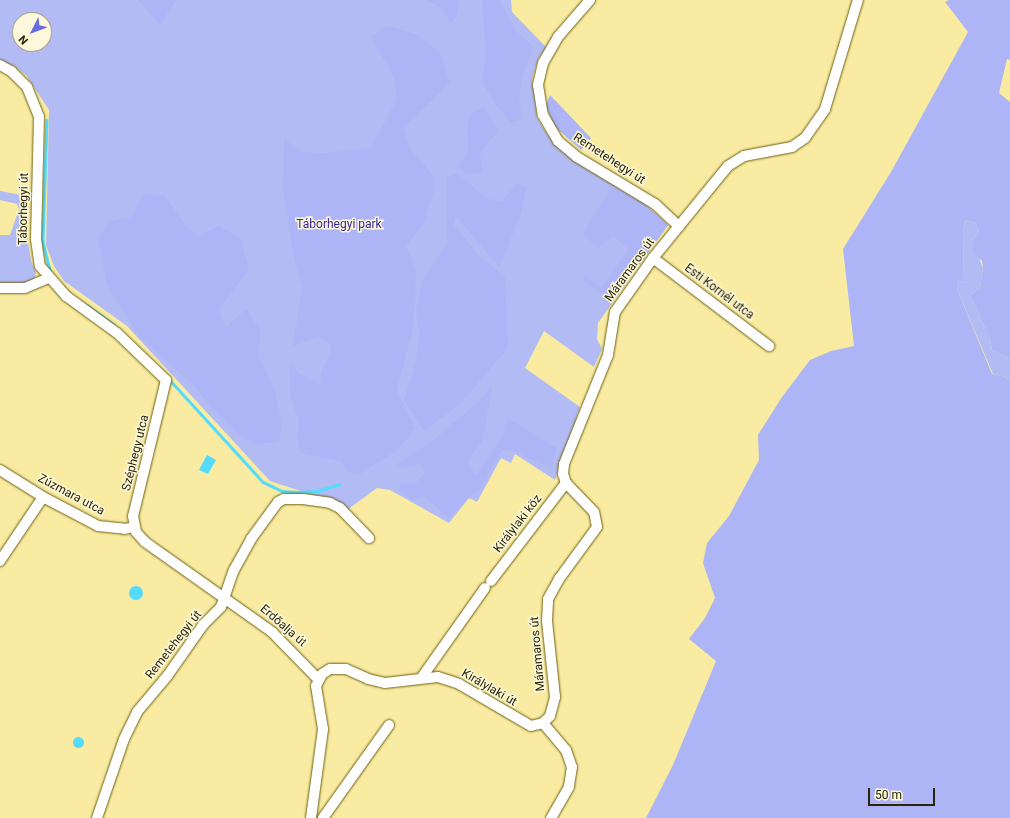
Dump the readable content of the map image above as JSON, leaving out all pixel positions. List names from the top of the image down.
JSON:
{
  "streets": {
    "street": [
      "Remetehegyi út",
      "Táborhegyi út",
      "Máramaros út",
      "Esti Kornél utca",
      "Széphegy utca",
      "Zúzmara utca",
      "Királylaki köz",
      "Erdőalja út",
      "Királylaki út"
    ]
  },
  "crossings": [
    ["Remetehegyi út", "Máramaros út"],
    ["Remetehegyi út", "Erdőalja út"],
    ["Táborhegyi út", "Széphegy utca"],
    ["Máramaros út", "Esti Kornél utca"],
    ["Máramaros út", "Királylaki köz"],
    ["Máramaros út", "Királylaki út"],
    ["Széphegy utca", "Zúzmara utca"],
    ["Széphegy utca", "Erdőalja út"],
    ["Zúzmara utca", "Erdőalja út"],
    ["Királylaki köz", "Királylaki út"],
    ["Erdőalja út", "Királylaki út"]
  ],
  "parks": ["Táborhegyi park"],
  "scale_bar": "50 m",
  "north": "bottom left"
}
